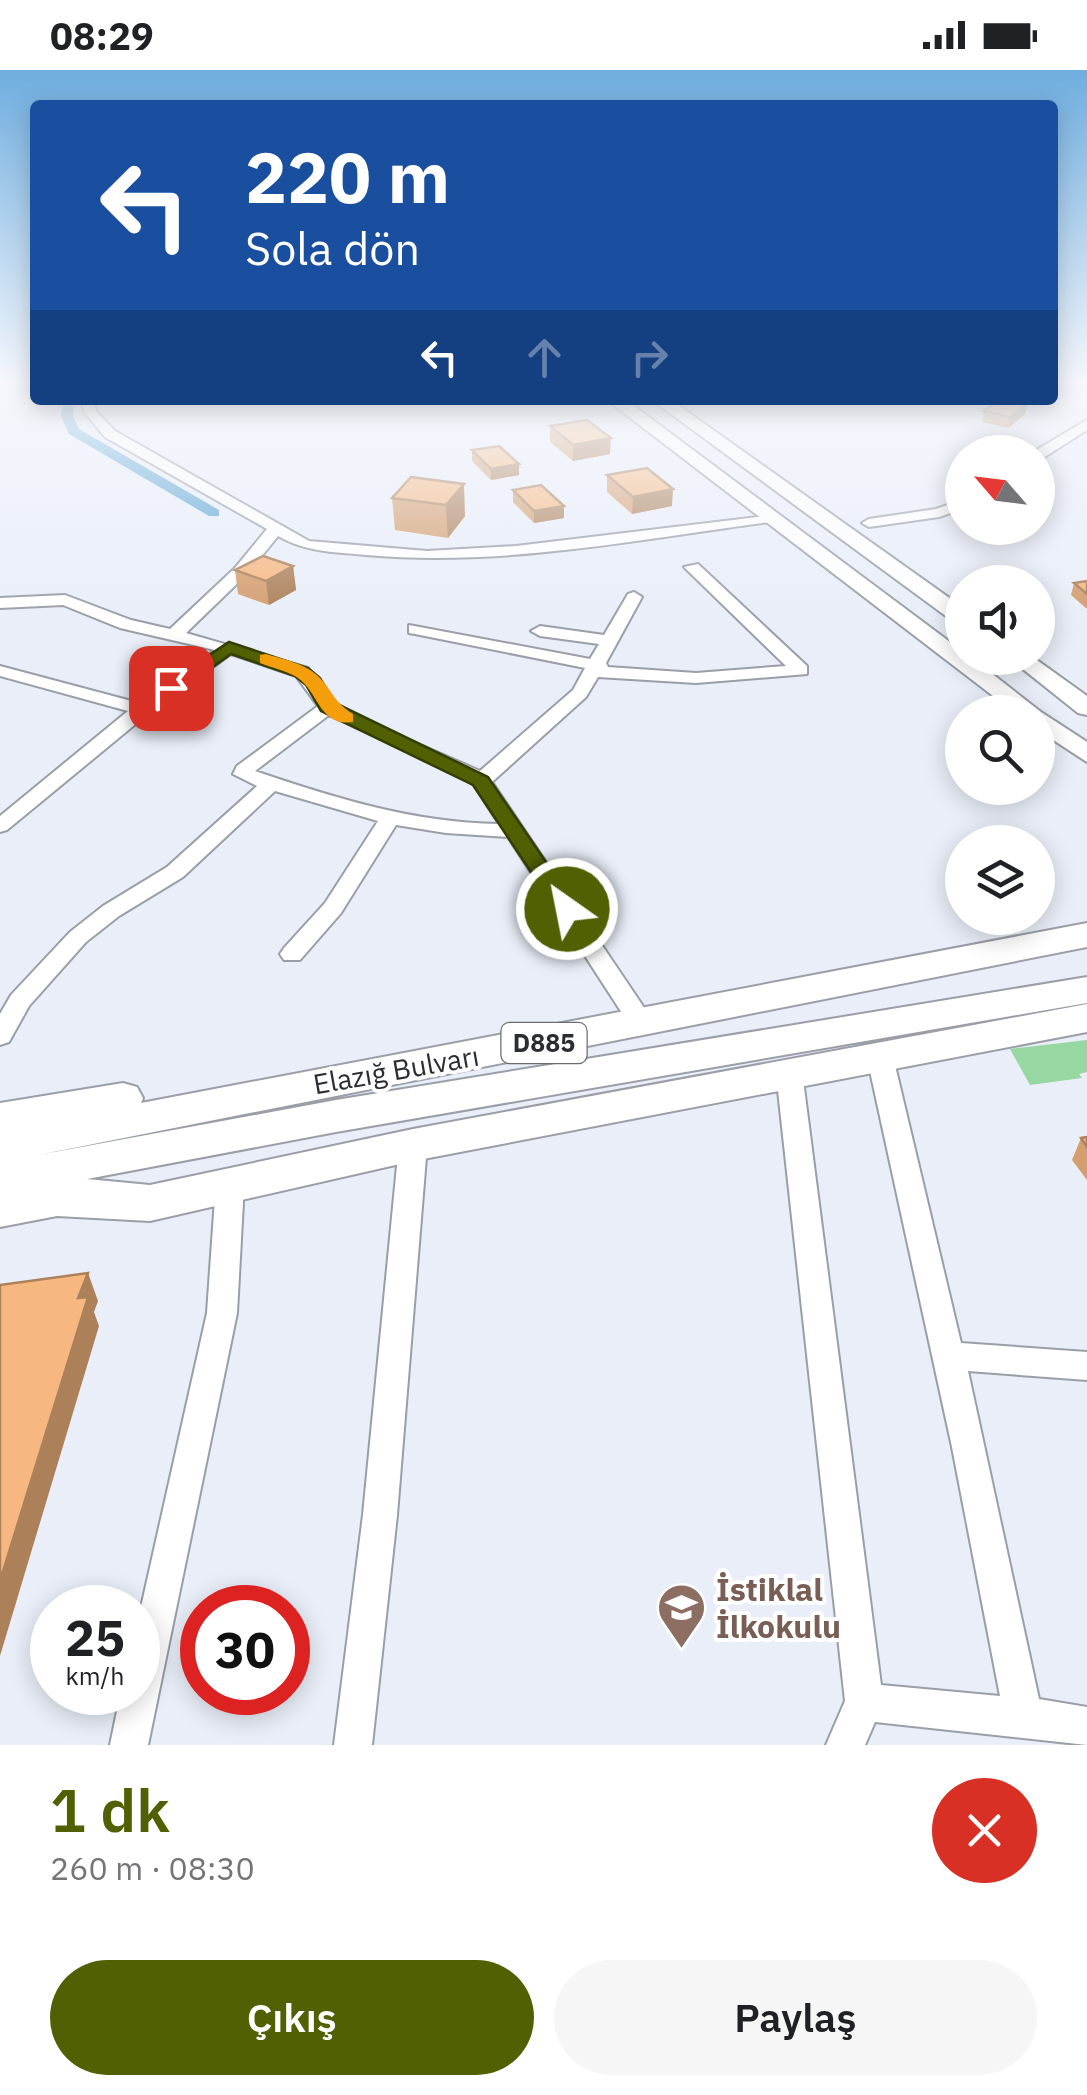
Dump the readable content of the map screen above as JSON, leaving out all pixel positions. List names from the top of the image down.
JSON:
{
  "streets": {
    "highway": ["D885", "Elazığ Bulvarı"]
  },
  "places": {
    "school or university": ["İstiklal İlkokulu"]
  },
  "north": "top left",
  "page": {
    "status": "08:29",
    "turn": ["220 m", "Sola dön"],
    "speed": "25 km/h",
    "limit": "30",
    "heading": ["1 dk", "260 m · 08:30"],
    "buttons": ["Çıkış", "Paylaş"]
  }
}
